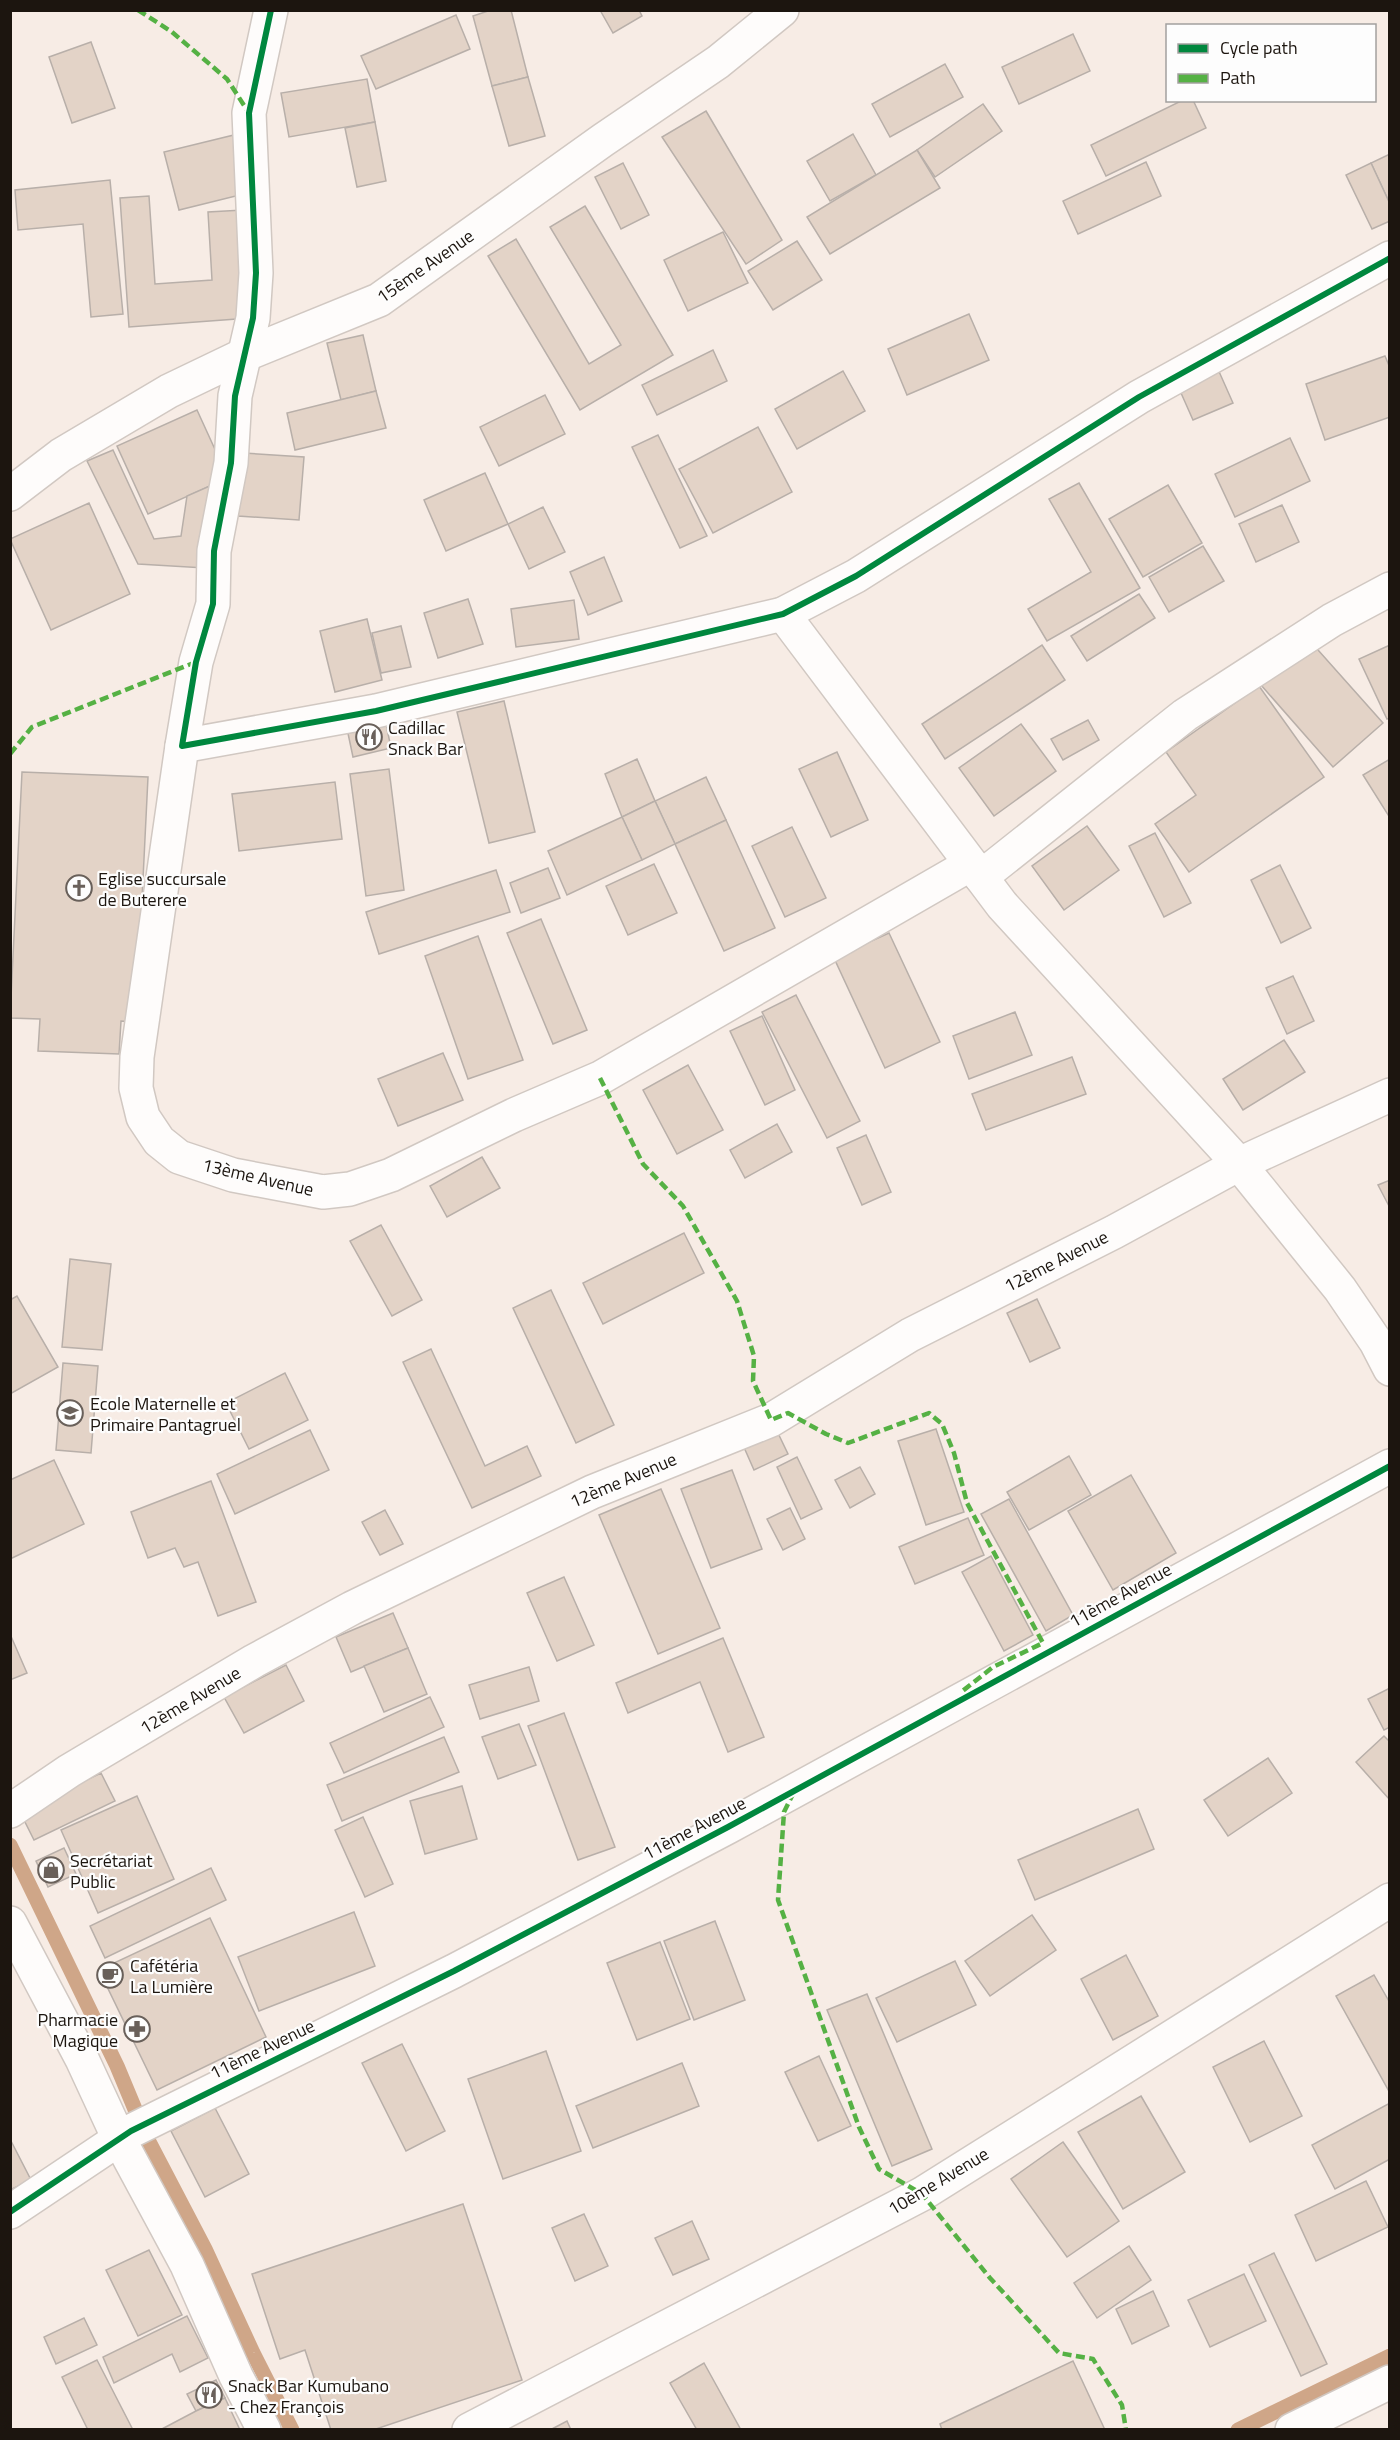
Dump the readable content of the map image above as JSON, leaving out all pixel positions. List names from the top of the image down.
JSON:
{
  "streets": {
    "street": [
      "15ème Avenue",
      "13ème Avenue",
      "12ème Avenue",
      "11ème Avenue",
      "10ème Avenue"
    ]
  },
  "crossings": [
    ["15ème Avenue", "13ème Avenue"]
  ],
  "places": {
    "restaurant": ["Cadillac Snack Bar", "Snack Bar Kumubano - Chez François"],
    "church": ["Eglise succursale de Buterere"],
    "school or university": ["Ecole Maternelle et Primaire Pantagruel"],
    "shop": ["Secrétariat Public"],
    "cafe": ["Cafétéria La Lumière"],
    "pharmacy": ["Pharmacie Magique"]
  },
  "legend": ["Cycle path", "Path"]
}
